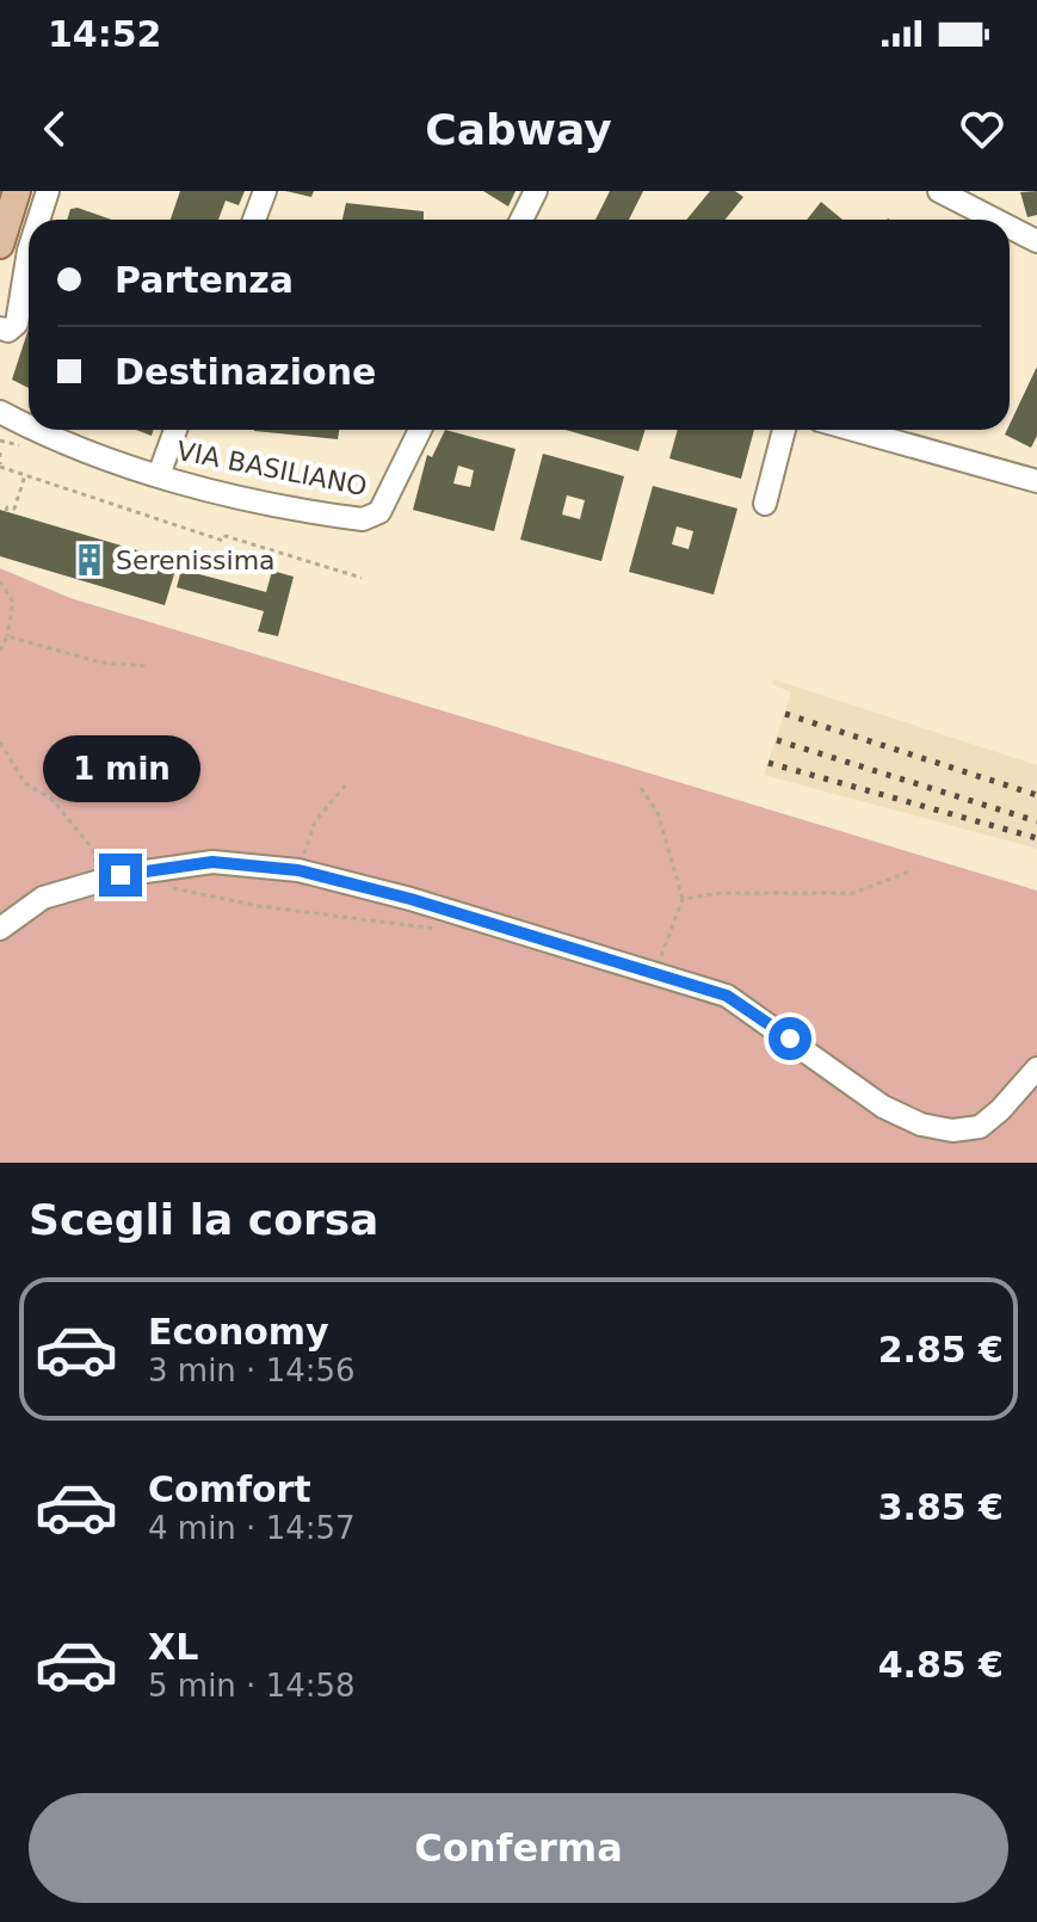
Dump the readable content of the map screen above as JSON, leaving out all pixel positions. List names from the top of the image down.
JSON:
{
  "streets": {
    "street": ["VIA BASILIANO"]
  },
  "places": {
    "building": ["Serenissima"]
  },
  "page": {
    "status": "14:52",
    "header": "Cabway",
    "banner": ["Partenza", "Destinazione"],
    "bubble": "1 min",
    "heading": "Scegli la corsa",
    "list": [
      {
        "name": "Economy",
        "note": "3 min · 14:56",
        "value": "2.85 €"
      },
      {
        "name": "Comfort",
        "note": "4 min · 14:57",
        "value": "3.85 €"
      },
      {
        "name": "XL",
        "note": "5 min · 14:58",
        "value": "4.85 €"
      }
    ],
    "buttons": "Conferma"
  }
}
